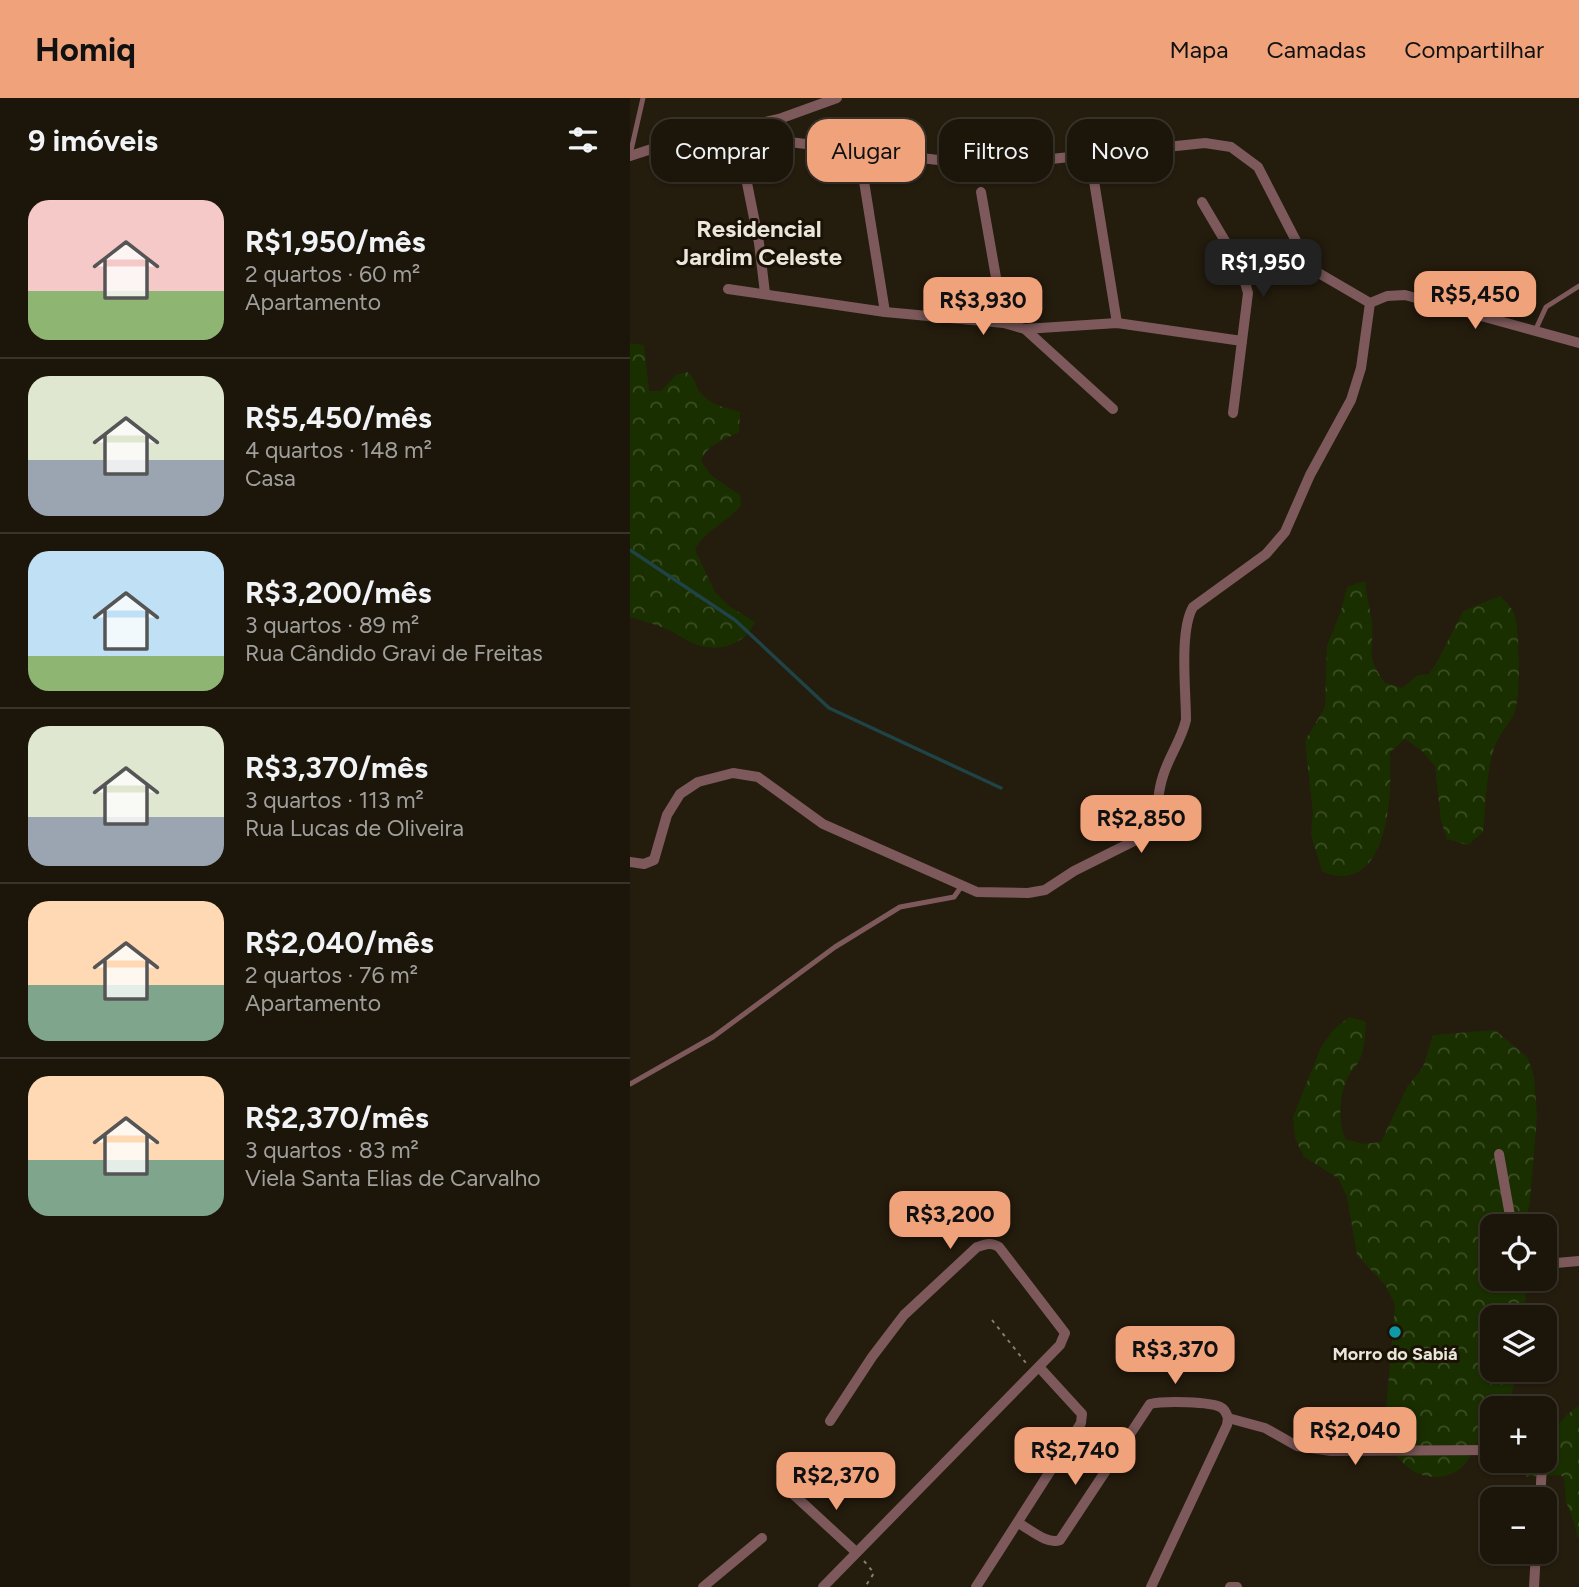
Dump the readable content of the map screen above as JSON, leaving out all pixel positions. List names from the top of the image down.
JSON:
{
  "districts": ["Residencial Jardim Celeste"],
  "places": ["Morro do Sabiá"],
  "page": {
    "header": "Homiq",
    "nav": ["Mapa", "Camadas", "Compartilhar"],
    "heading": "9 imóveis",
    "chip": [
      "Comprar",
      "Alugar",
      "Filtros",
      "Novo"
    ],
    "list": [
      {
        "name": "R$1,950/mês",
        "note": "2 quartos · 60 m² · Apartamento"
      },
      {
        "name": "R$5,450/mês",
        "note": "4 quartos · 148 m² · Casa"
      },
      {
        "name": "R$3,200/mês",
        "note": "3 quartos · 89 m² · Rua Cândido Gravi de Freitas"
      },
      {
        "name": "R$3,370/mês",
        "note": "3 quartos · 113 m² · Rua Lucas de Oliveira"
      },
      {
        "name": "R$2,040/mês",
        "note": "2 quartos · 76 m² · Apartamento"
      },
      {
        "name": "R$2,370/mês",
        "note": "3 quartos · 83 m² · Viela Santa Elias de Carvalho"
      }
    ],
    "price": [
      "R$1,950",
      "R$5,450",
      "R$3,930",
      "R$2,850",
      "R$3,200",
      "R$3,370",
      "R$2,040",
      "R$2,740",
      "R$2,370"
    ],
    "map_buttons": ["+", "−"]
  }
}
